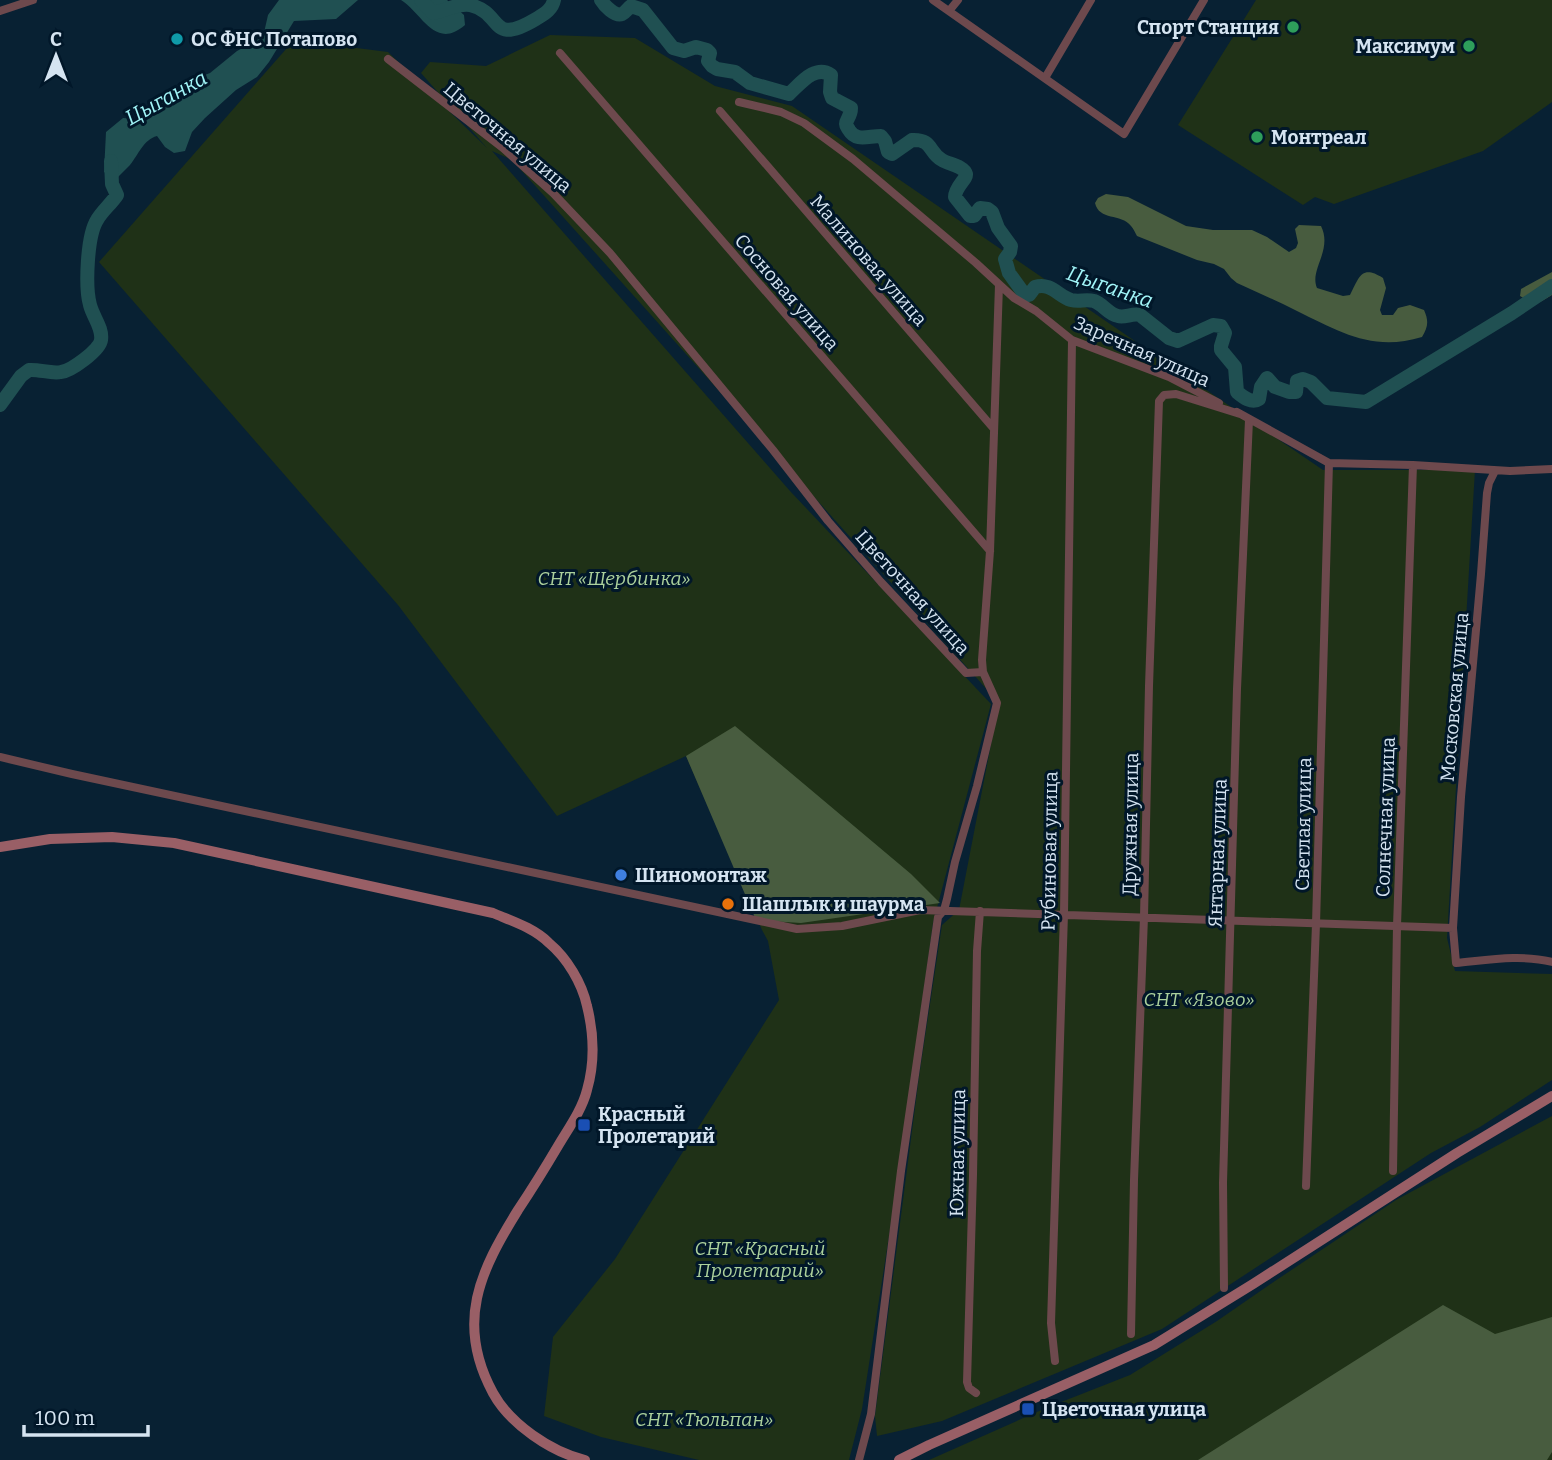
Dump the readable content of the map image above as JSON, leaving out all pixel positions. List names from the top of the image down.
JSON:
{
  "streets": {
    "street": [
      "Цветочная улица",
      "Малиновая улица",
      "Сосновая улица",
      "Заречная улица",
      "Московская улица",
      "Солнечная улица",
      "Дружная улица",
      "Светлая улица",
      "Рубиновая улица",
      "Янтарная улица",
      "Южная улица"
    ]
  },
  "crossings": [
    ["Заречная улица", "Московская улица"],
    ["Заречная улица", "Солнечная улица"],
    ["Заречная улица", "Дружная улица"],
    ["Заречная улица", "Светлая улица"],
    ["Заречная улица", "Рубиновая улица"],
    ["Заречная улица", "Янтарная улица"]
  ],
  "water": ["Цыганка"],
  "parks": [
    "СНТ «Щербинка»",
    "СНТ «Язово»",
    "СНТ «Красный Пролетарий»",
    "СНТ «Тюльпан»"
  ],
  "places": {
    "other": [
      "Спорт Станция",
      "ОС ФНС Потапово",
      "Максимум",
      "Монтреал",
      "Шиномонтаж",
      "Шашлык и шаурма"
    ],
    "transit": ["Красный Пролетарий", "Цветочная улица"]
  },
  "scale_bar": "100 m",
  "north": "top"
}
